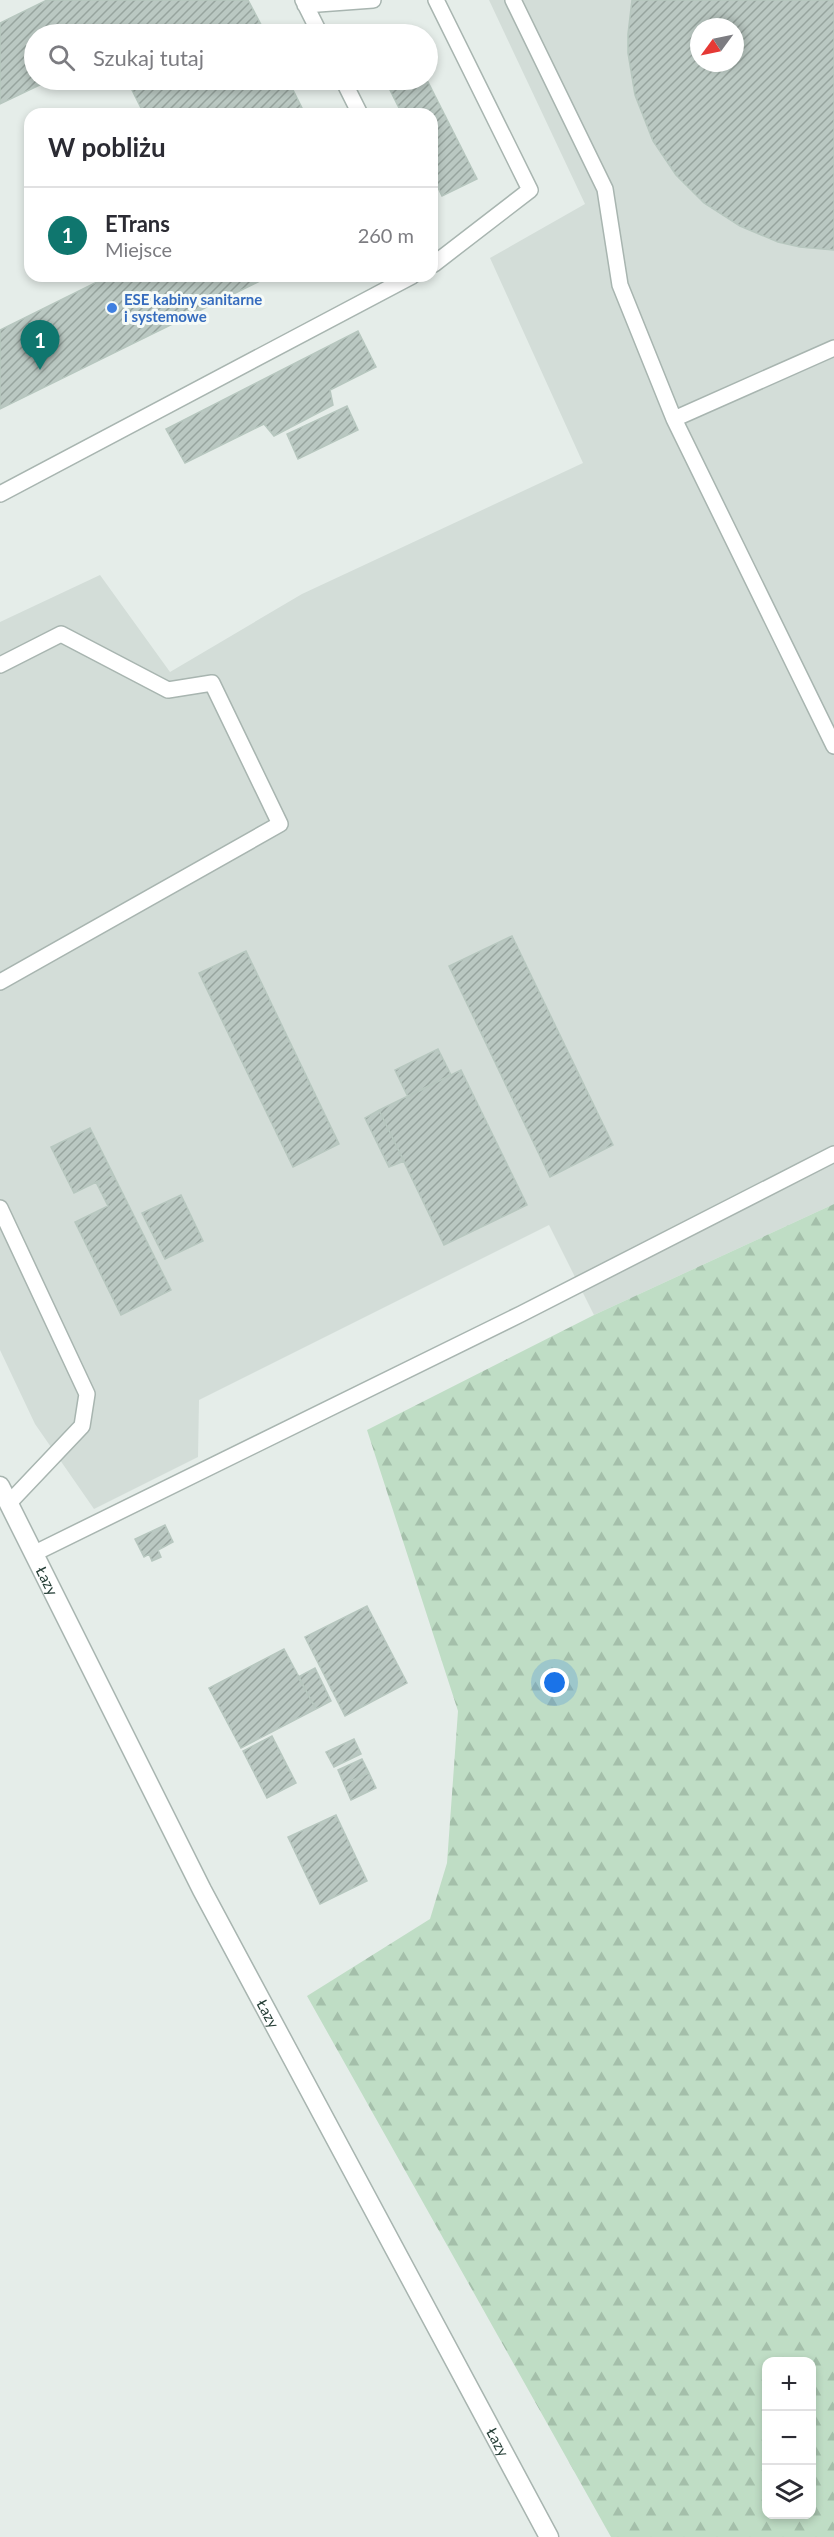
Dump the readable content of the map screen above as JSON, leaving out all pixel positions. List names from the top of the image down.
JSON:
{
  "streets": {
    "street": ["Łazy"]
  },
  "places": ["ESE kabiny sanitarne i systemowe"],
  "north": "bottom left",
  "page": {
    "search": "Szukaj tutaj",
    "heading": "W pobliżu",
    "list": [
      {
        "mark": "1",
        "name": "ETrans",
        "note": "Miejsce",
        "value": "260 m"
      }
    ],
    "pins": "1",
    "map_buttons": ["+", "−"]
  }
}
